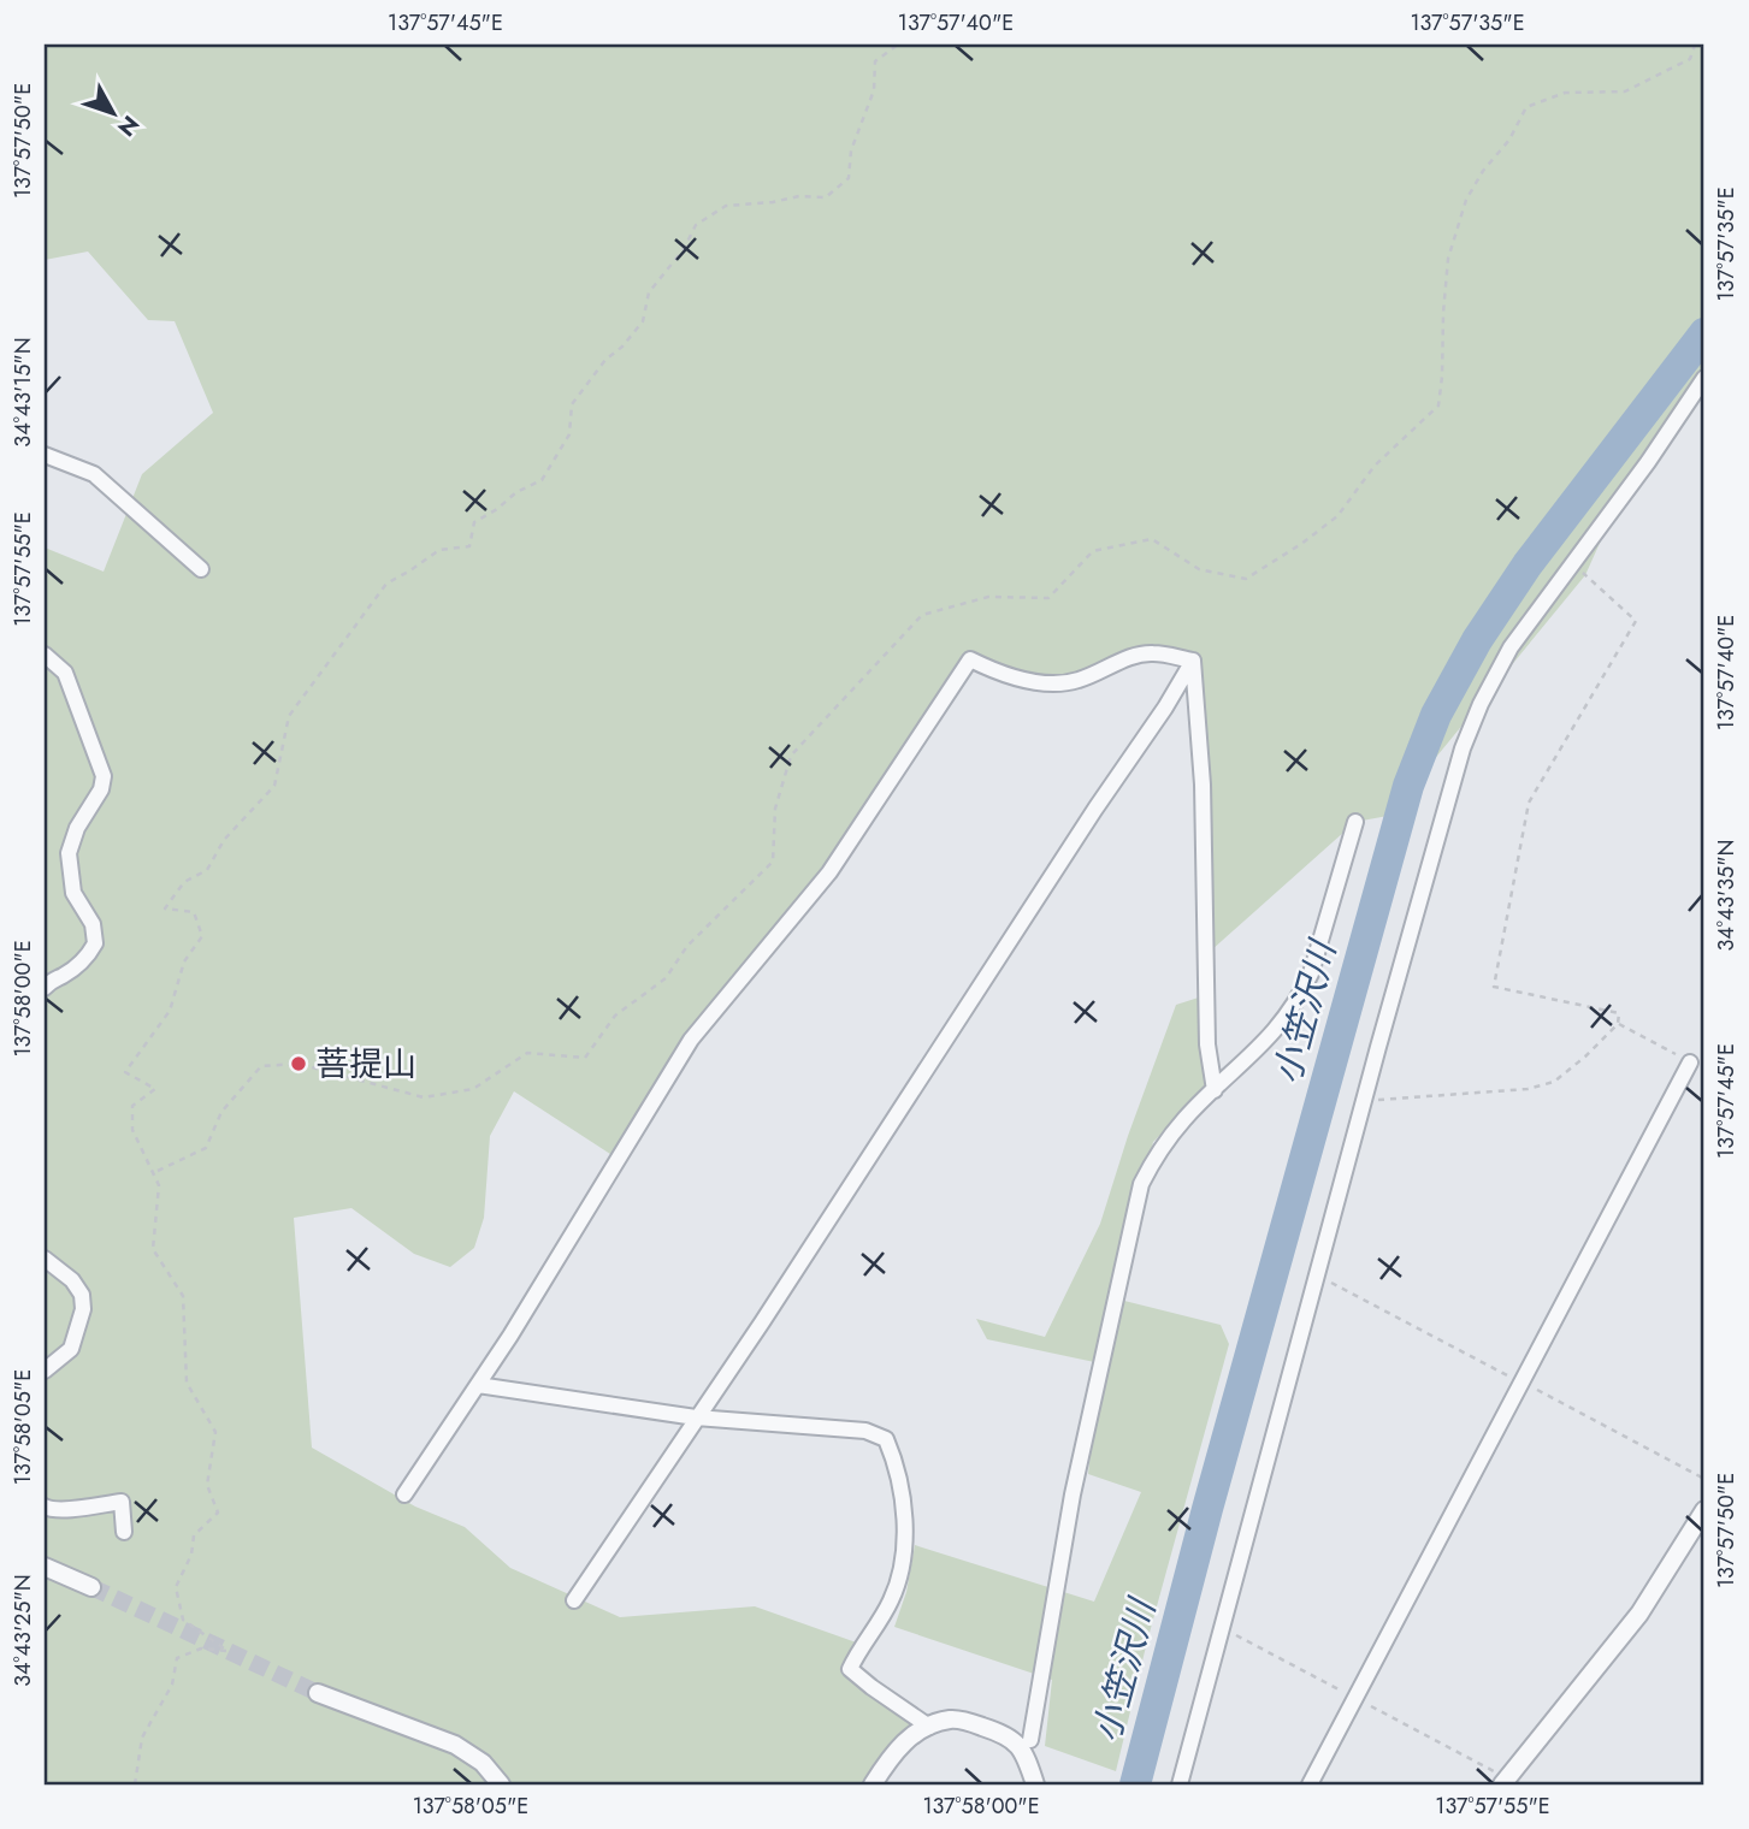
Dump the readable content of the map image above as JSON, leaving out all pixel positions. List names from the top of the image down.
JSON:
{
  "water": ["小笠沢川"],
  "places": ["菩提山"],
  "north": "bottom right",
  "coordinates": [
    "137°57'45\"E",
    "137°57'40\"E",
    "137°57'35\"E",
    "137°57'50\"E",
    "34°43'15\"N",
    "137°57'55\"E",
    "34°43'35\"N",
    "137°58'00\"E",
    "137°58'05\"E",
    "34°43'25\"N"
  ]
}
